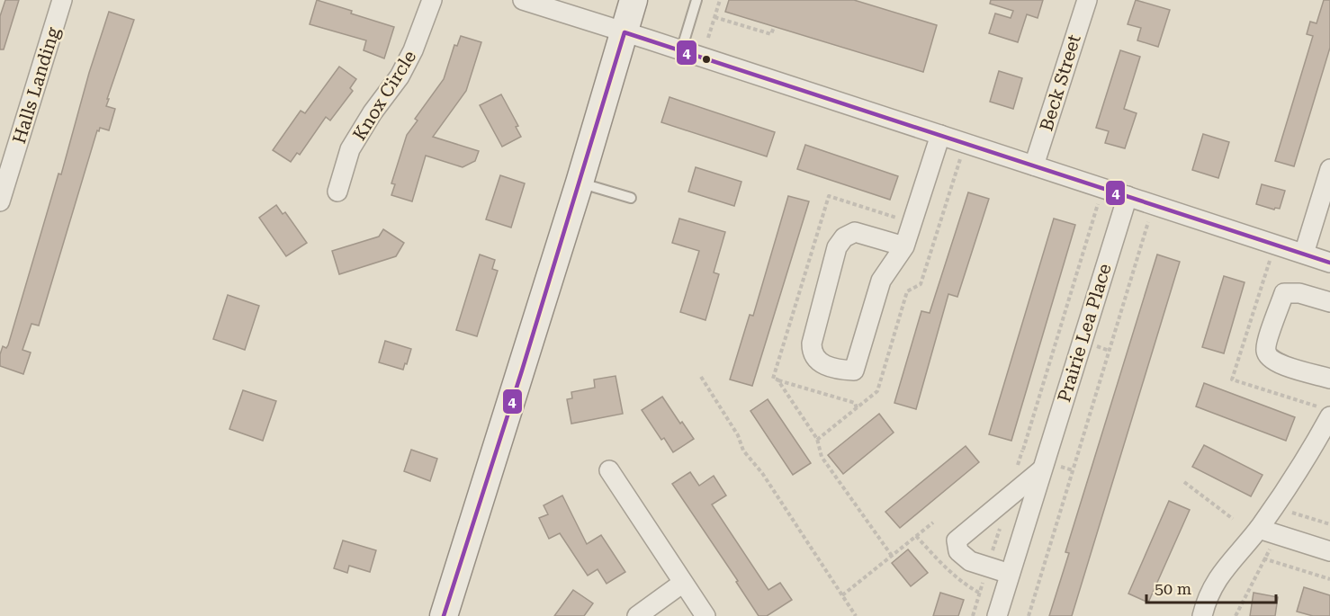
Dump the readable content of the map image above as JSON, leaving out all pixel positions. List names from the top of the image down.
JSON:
{
  "streets": {
    "street": [
      "Beck Street",
      "Halls Landing",
      "Knox Circle",
      "Prairie Lea Place"
    ]
  },
  "lines": ["transit line 4"],
  "scale_bar": "50 m"
}
